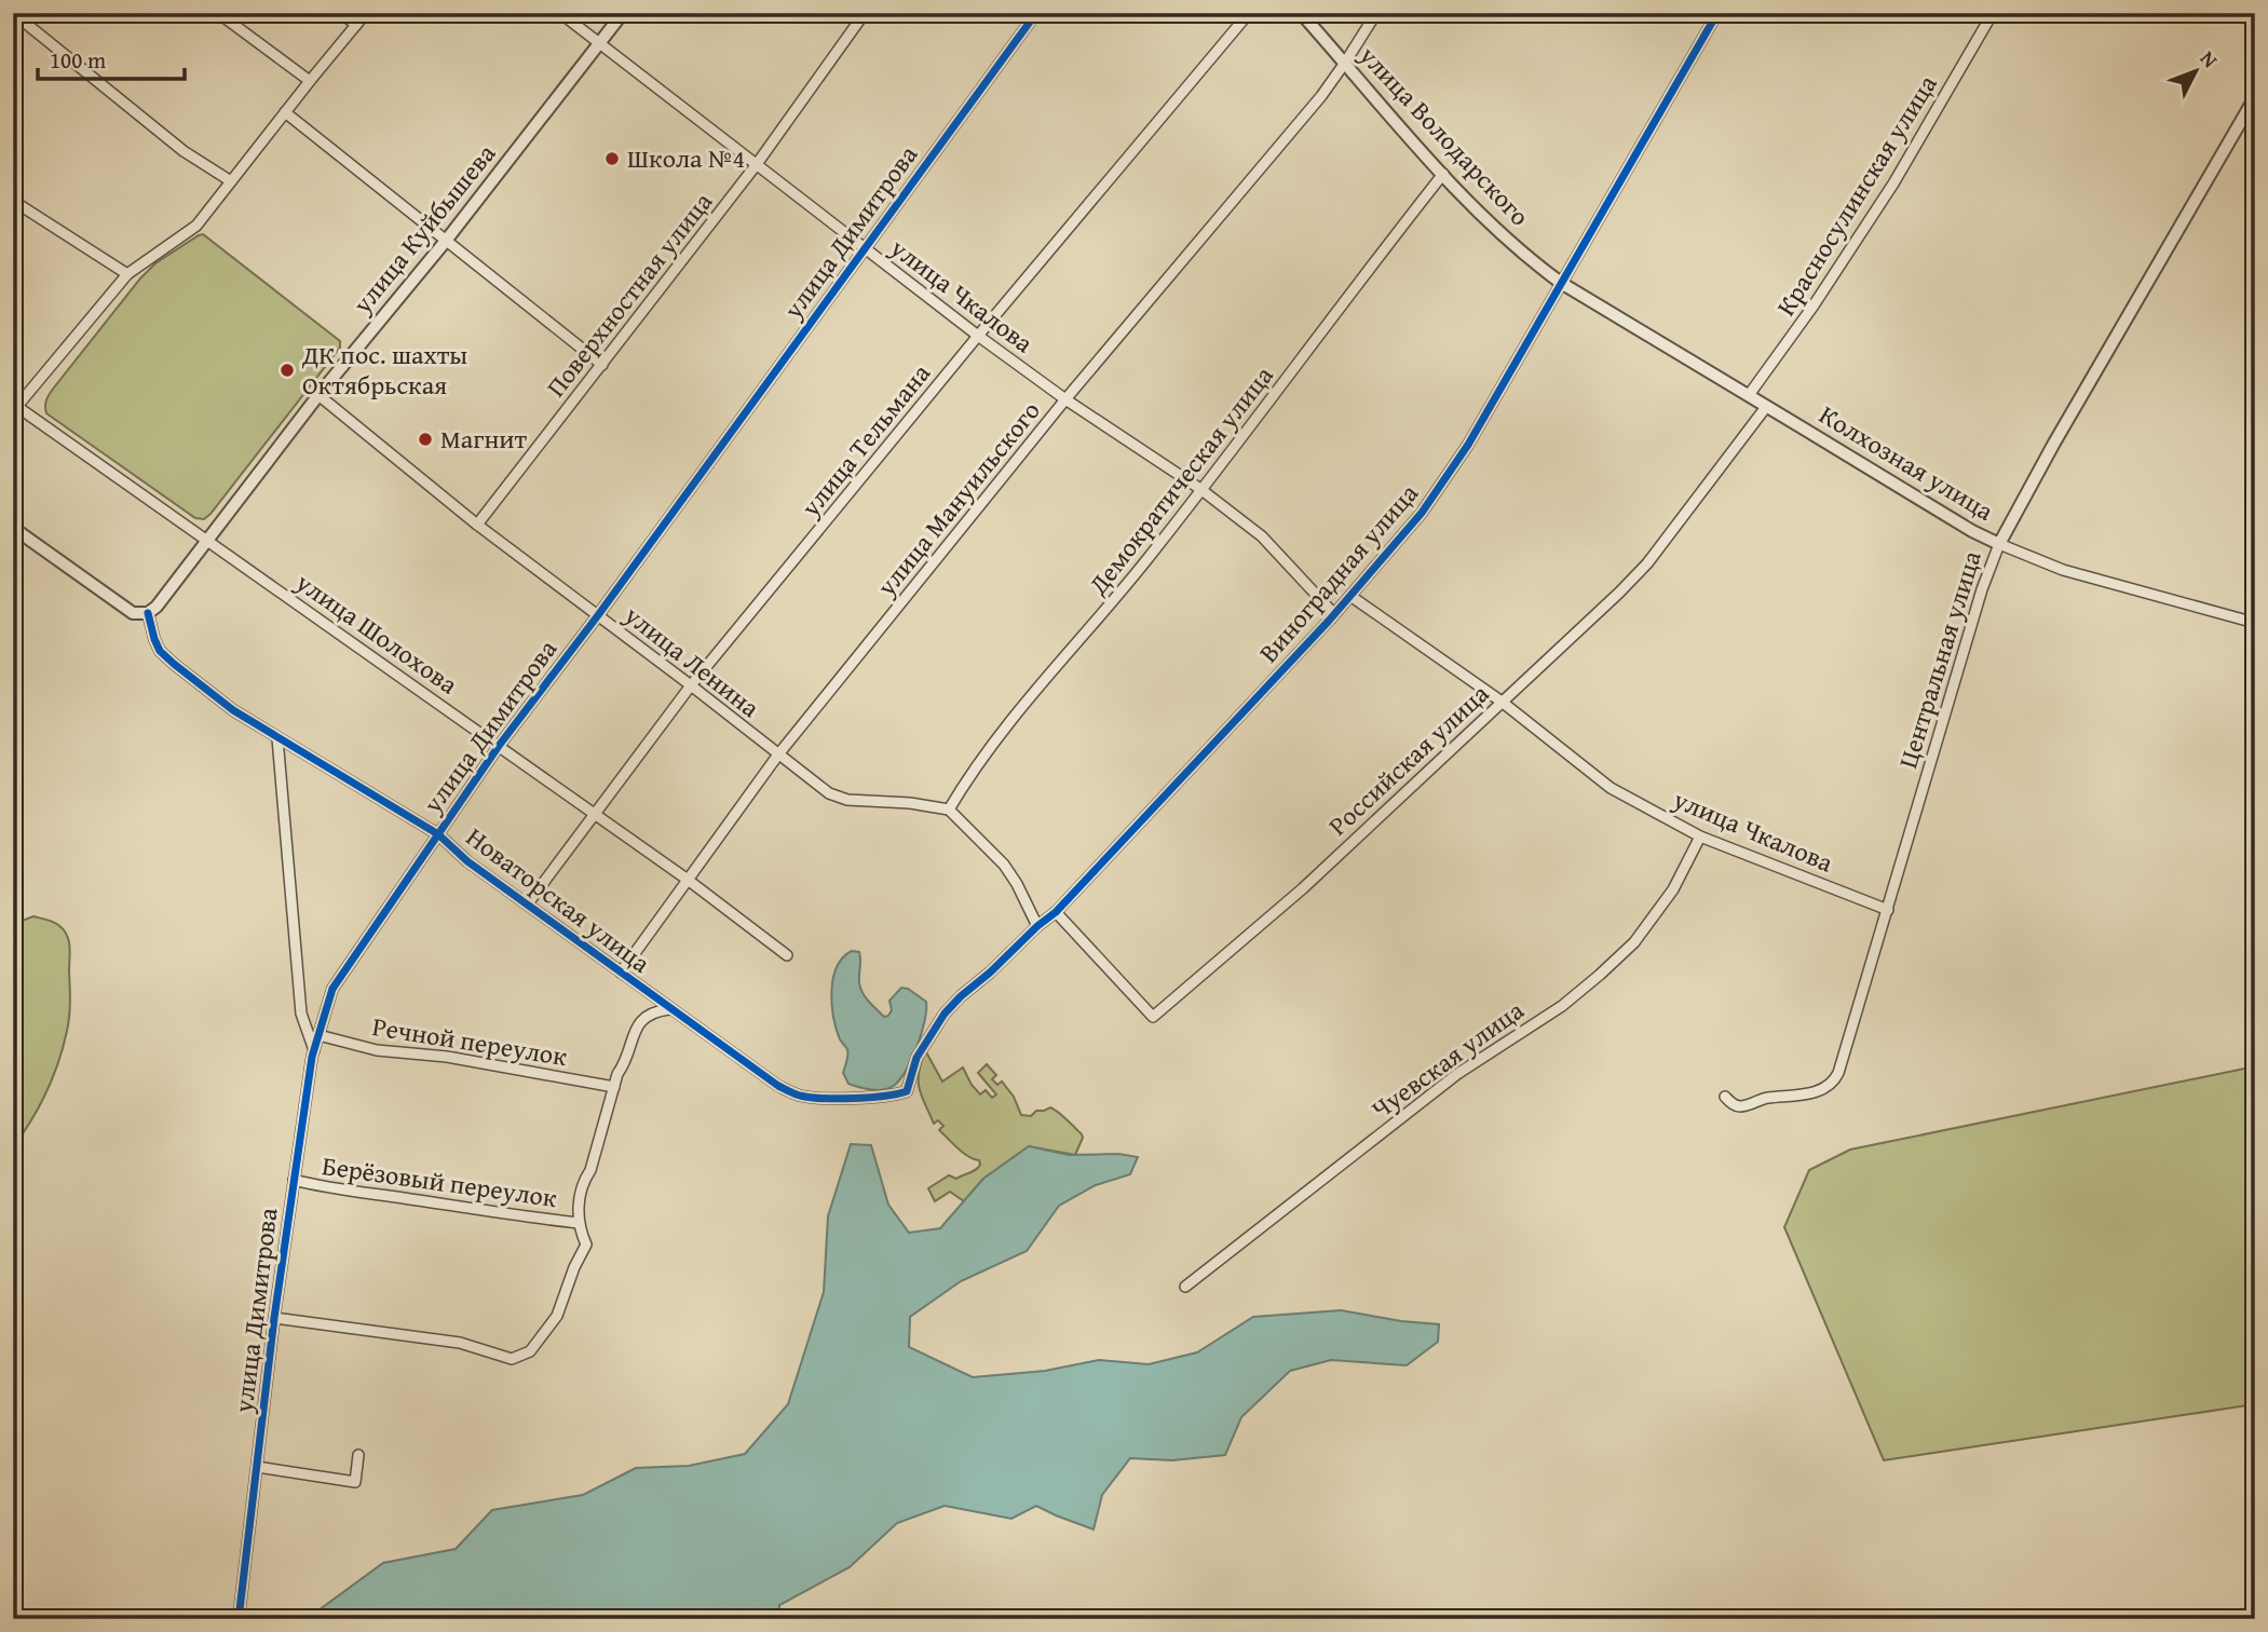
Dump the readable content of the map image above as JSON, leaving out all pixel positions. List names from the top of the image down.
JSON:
{
  "streets": {
    "street": [
      "улица Володарского",
      "Красносулинская улица",
      "улица Куйбышева",
      "улица Димитрова",
      "Поверхностная улица",
      "улица Чкалова",
      "улица Тельмана",
      "Колхозная улица",
      "Демократическая улица",
      "улица Мануильского",
      "Виноградная улица",
      "улица Шолохова",
      "Центральная улица",
      "улица Ленина",
      "Российская улица",
      "Новаторская улица",
      "Речной переулок",
      "Чуевская улица",
      "Берёзовый переулок"
    ]
  },
  "crossings": [
    ["улица Володарского", "Колхозная улица"],
    ["улица Володарского", "Демократическая улица"],
    ["улица Володарского", "улица Мануильского"],
    ["улица Володарского", "Виноградная улица"],
    ["Красносулинская улица", "Колхозная улица"],
    ["улица Куйбышева", "улица Чкалова"],
    ["улица Куйбышева", "улица Шолохова"],
    ["улица Куйбышева", "улица Ленина"],
    ["улица Куйбышева", "Новаторская улица"],
    ["улица Димитрова", "улица Чкалова"],
    ["улица Димитрова", "улица Шолохова"],
    ["улица Димитрова", "улица Ленина"],
    ["улица Димитрова", "Новаторская улица"],
    ["улица Димитрова", "Речной переулок"],
    ["улица Димитрова", "Берёзовый переулок"],
    ["Поверхностная улица", "улица Чкалова"],
    ["Поверхностная улица", "улица Ленина"],
    ["улица Чкалова", "улица Тельмана"],
    ["улица Чкалова", "Демократическая улица"],
    ["улица Чкалова", "улица Мануильского"],
    ["улица Чкалова", "Виноградная улица"],
    ["улица Чкалова", "Центральная улица"],
    ["улица Чкалова", "Российская улица"],
    ["улица Чкалова", "Чуевская улица"],
    ["улица Тельмана", "улица Шолохова"],
    ["улица Тельмана", "улица Ленина"],
    ["улица Тельмана", "Новаторская улица"],
    ["Колхозная улица", "Виноградная улица"],
    ["Колхозная улица", "Центральная улица"],
    ["Колхозная улица", "Российская улица"],
    ["Демократическая улица", "улица Ленина"],
    ["улица Мануильского", "улица Шолохова"],
    ["улица Мануильского", "улица Ленина"],
    ["улица Мануильского", "Новаторская улица"],
    ["Виноградная улица", "Российская улица"],
    ["Виноградная улица", "Новаторская улица"]
  ],
  "places": ["Школа №4", "ДК пос. шахты Октябрьская", "Магнит"],
  "scale_bar": "100 m",
  "north": "top right"
}
